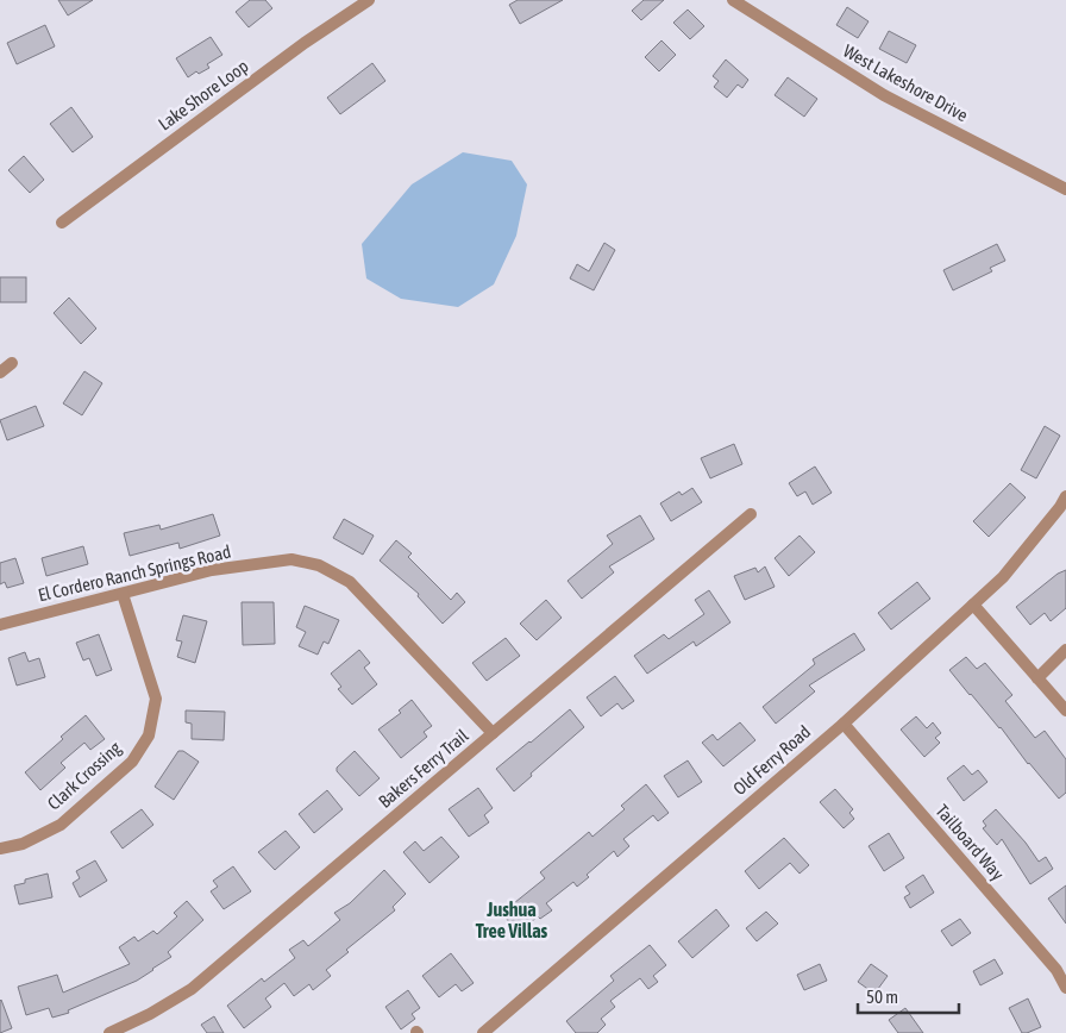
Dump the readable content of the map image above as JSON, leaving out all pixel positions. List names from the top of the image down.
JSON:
{
  "streets": {
    "street": [
      "West Lakeshore Drive",
      "Lake Shore Loop",
      "El Cordero Ranch Springs Road",
      "Old Ferry Road",
      "Bakers Ferry Trail",
      "Clark Crossing",
      "Tailboard Way"
    ]
  },
  "crossings": [
    ["El Cordero Ranch Springs Road", "Bakers Ferry Trail"],
    ["El Cordero Ranch Springs Road", "Clark Crossing"],
    ["Old Ferry Road", "Tailboard Way"]
  ],
  "districts": ["Jushua Tree Villas"],
  "scale_bar": "50 m"
}
